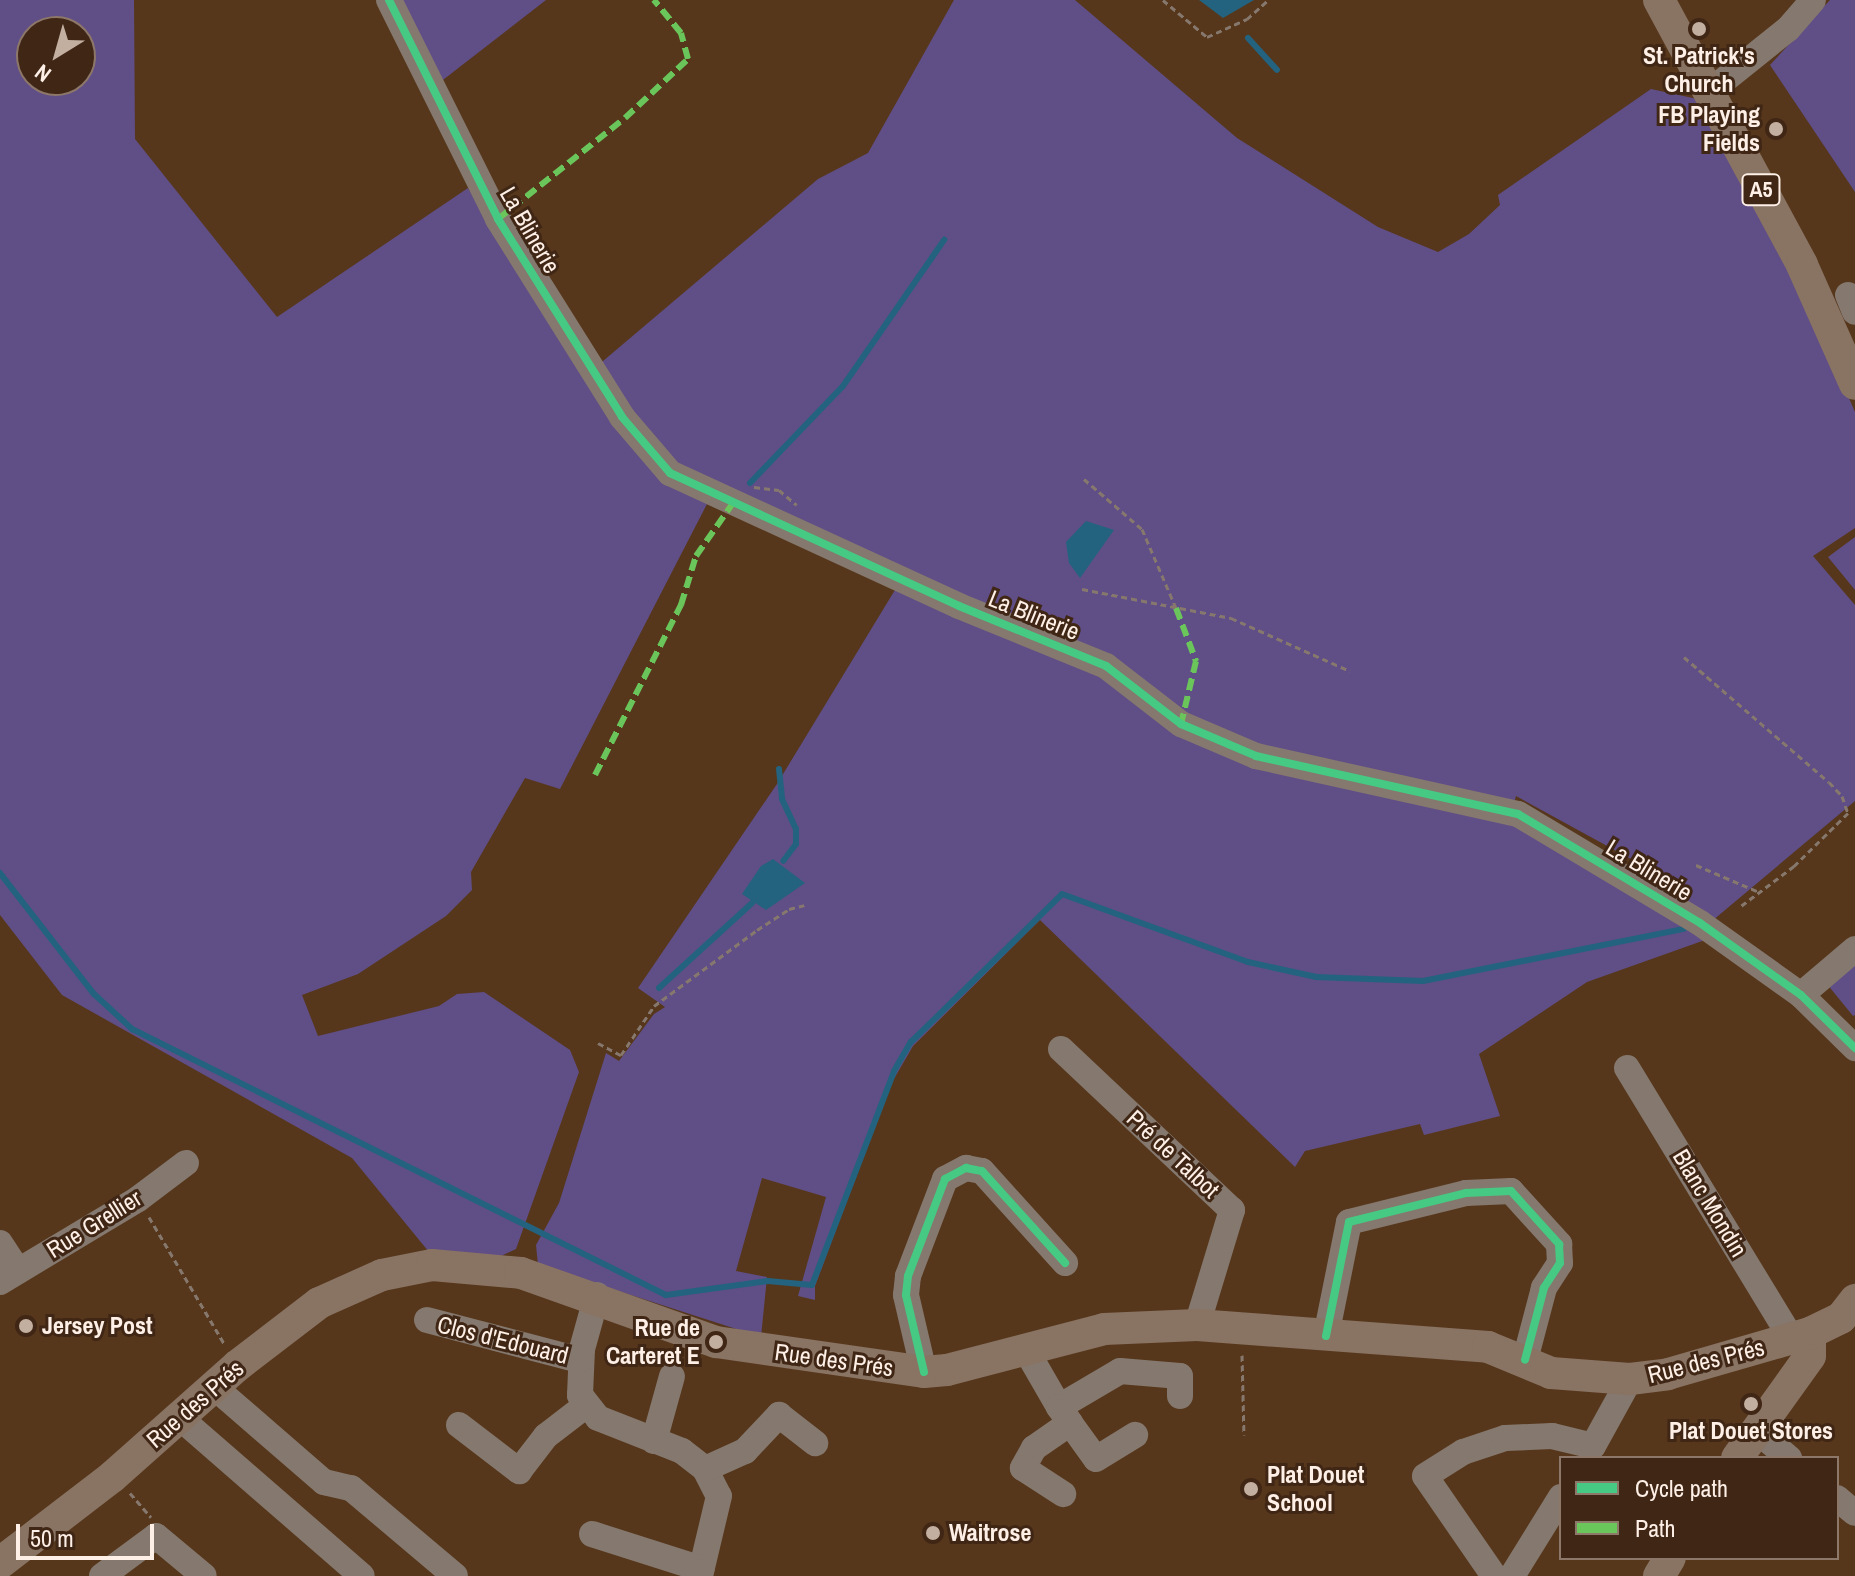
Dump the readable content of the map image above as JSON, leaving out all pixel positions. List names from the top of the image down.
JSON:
{
  "streets": {
    "main road": ["A5", "Rue des Prés"],
    "street": [
      "La Blinerie",
      "Pré de Talbot",
      "Blanc Mondin",
      "Rue Grellier",
      "Clos d'Edouard"
    ]
  },
  "crossings": [
    ["Pré de Talbot", "Rue des Prés"],
    ["Blanc Mondin", "Rue des Prés"]
  ],
  "places": [
    "St. Patrick's Church",
    "FB Playing Fields",
    "Jersey Post",
    "Rue de Carteret E",
    "Plat Douet Stores",
    "Plat Douet School",
    "Waitrose"
  ],
  "legend": ["Cycle path", "Path"],
  "scale_bar": "50 m",
  "north": "bottom left"
}
